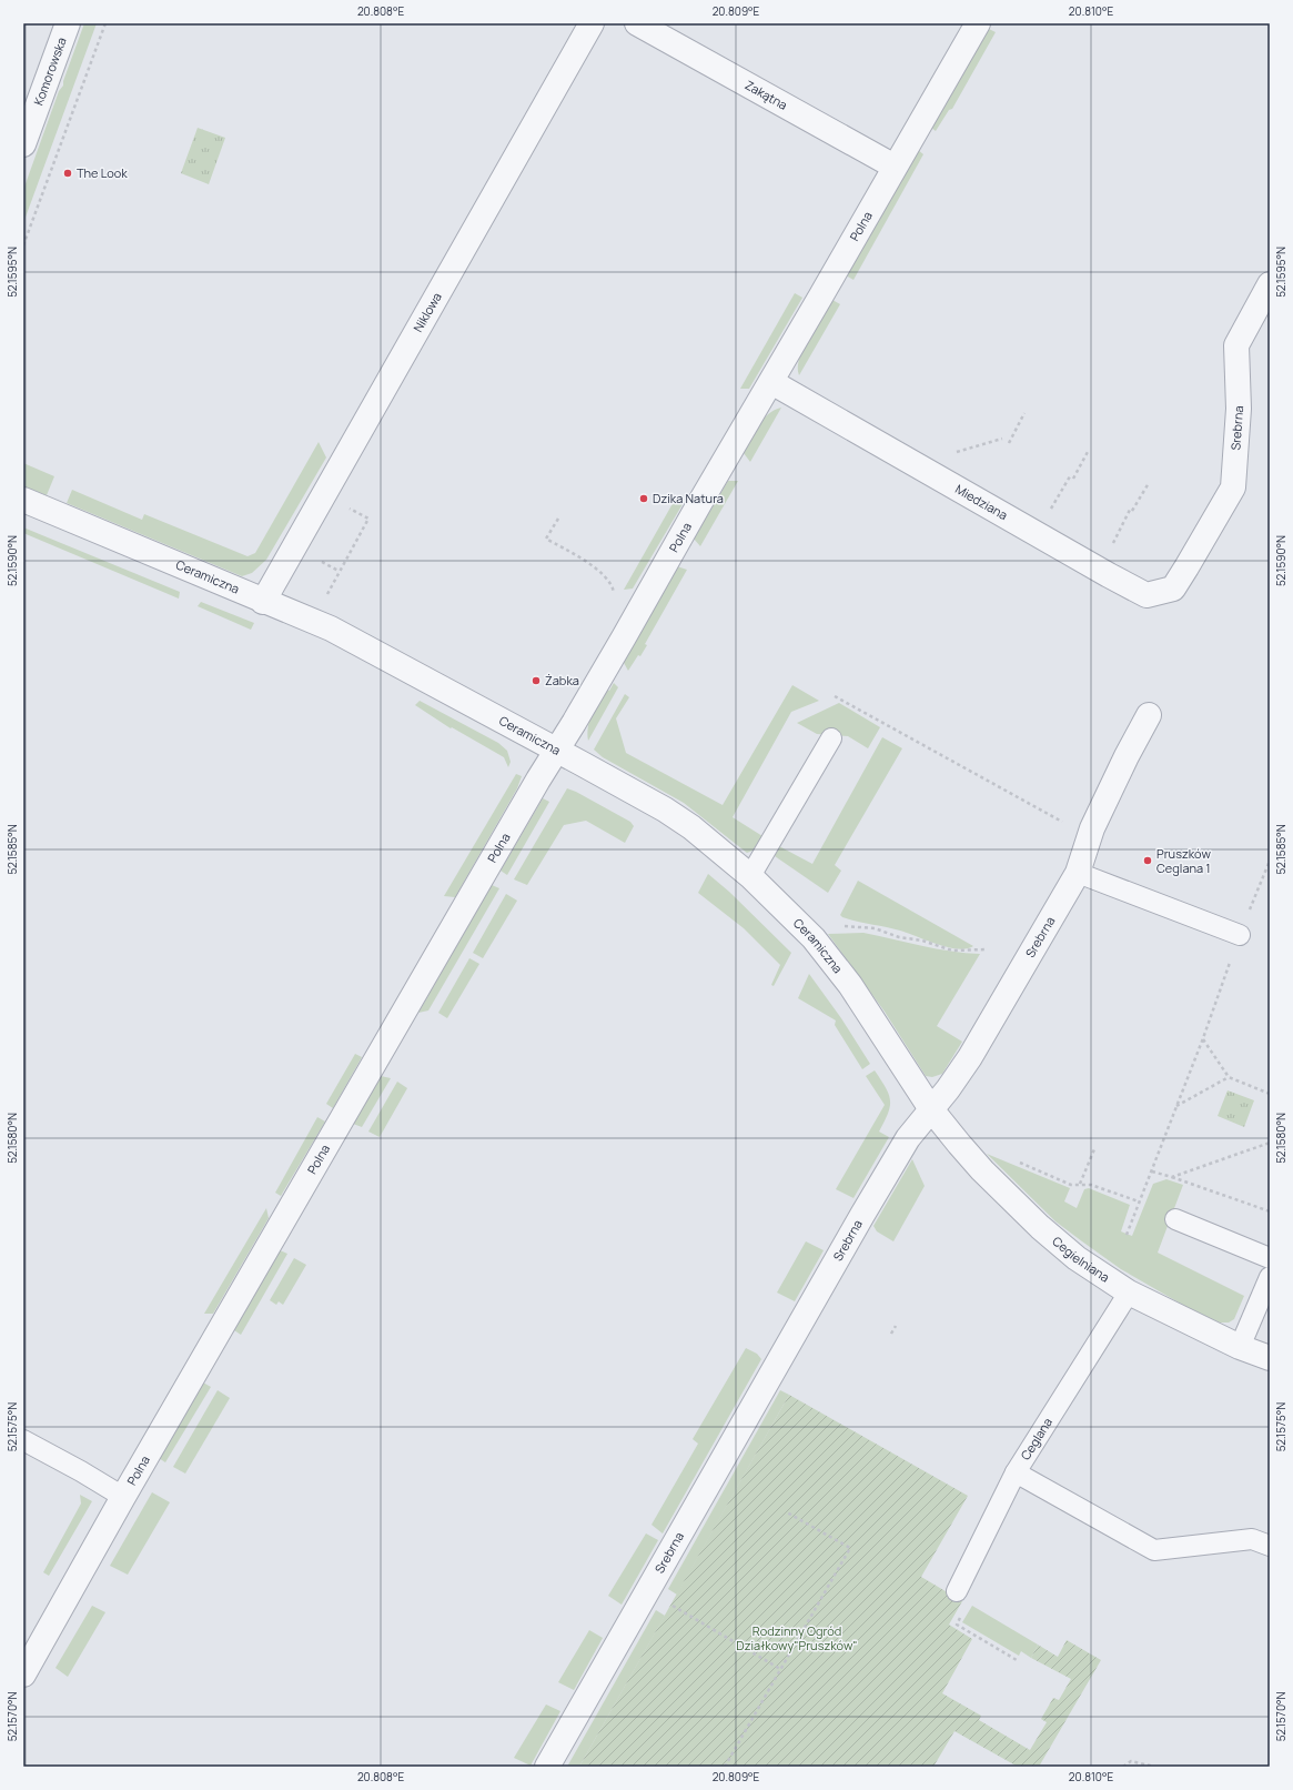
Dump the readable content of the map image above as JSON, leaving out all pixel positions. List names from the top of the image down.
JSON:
{
  "streets": {
    "street": [
      "Komorowska",
      "Zakątna",
      "Polna",
      "Niklowa",
      "Srebrna",
      "Miedziana",
      "Ceramiczna",
      "Cegielniana"
    ],
    "lane": ["Ceglana"]
  },
  "crossings": [
    ["Zakątna", "Polna"],
    ["Polna", "Miedziana"],
    ["Polna", "Ceramiczna"],
    ["Niklowa", "Ceramiczna"],
    ["Srebrna", "Miedziana"],
    ["Srebrna", "Ceramiczna"],
    ["Srebrna", "Cegielniana"],
    ["Ceramiczna", "Cegielniana"],
    ["Cegielniana", "Ceglana"]
  ],
  "parks": ["Rodzinny Ogród Działkowy\"Pruszków\""],
  "places": [
    "The Look",
    "Dzika Natura",
    "Żabka",
    "Pruszków Ceglana 1"
  ],
  "coordinates": [
    "20.808°E",
    "20.809°E",
    "20.810°E",
    "52.1595°N",
    "52.1590°N",
    "52.1585°N",
    "52.1580°N",
    "52.1575°N",
    "52.1570°N"
  ]
}
